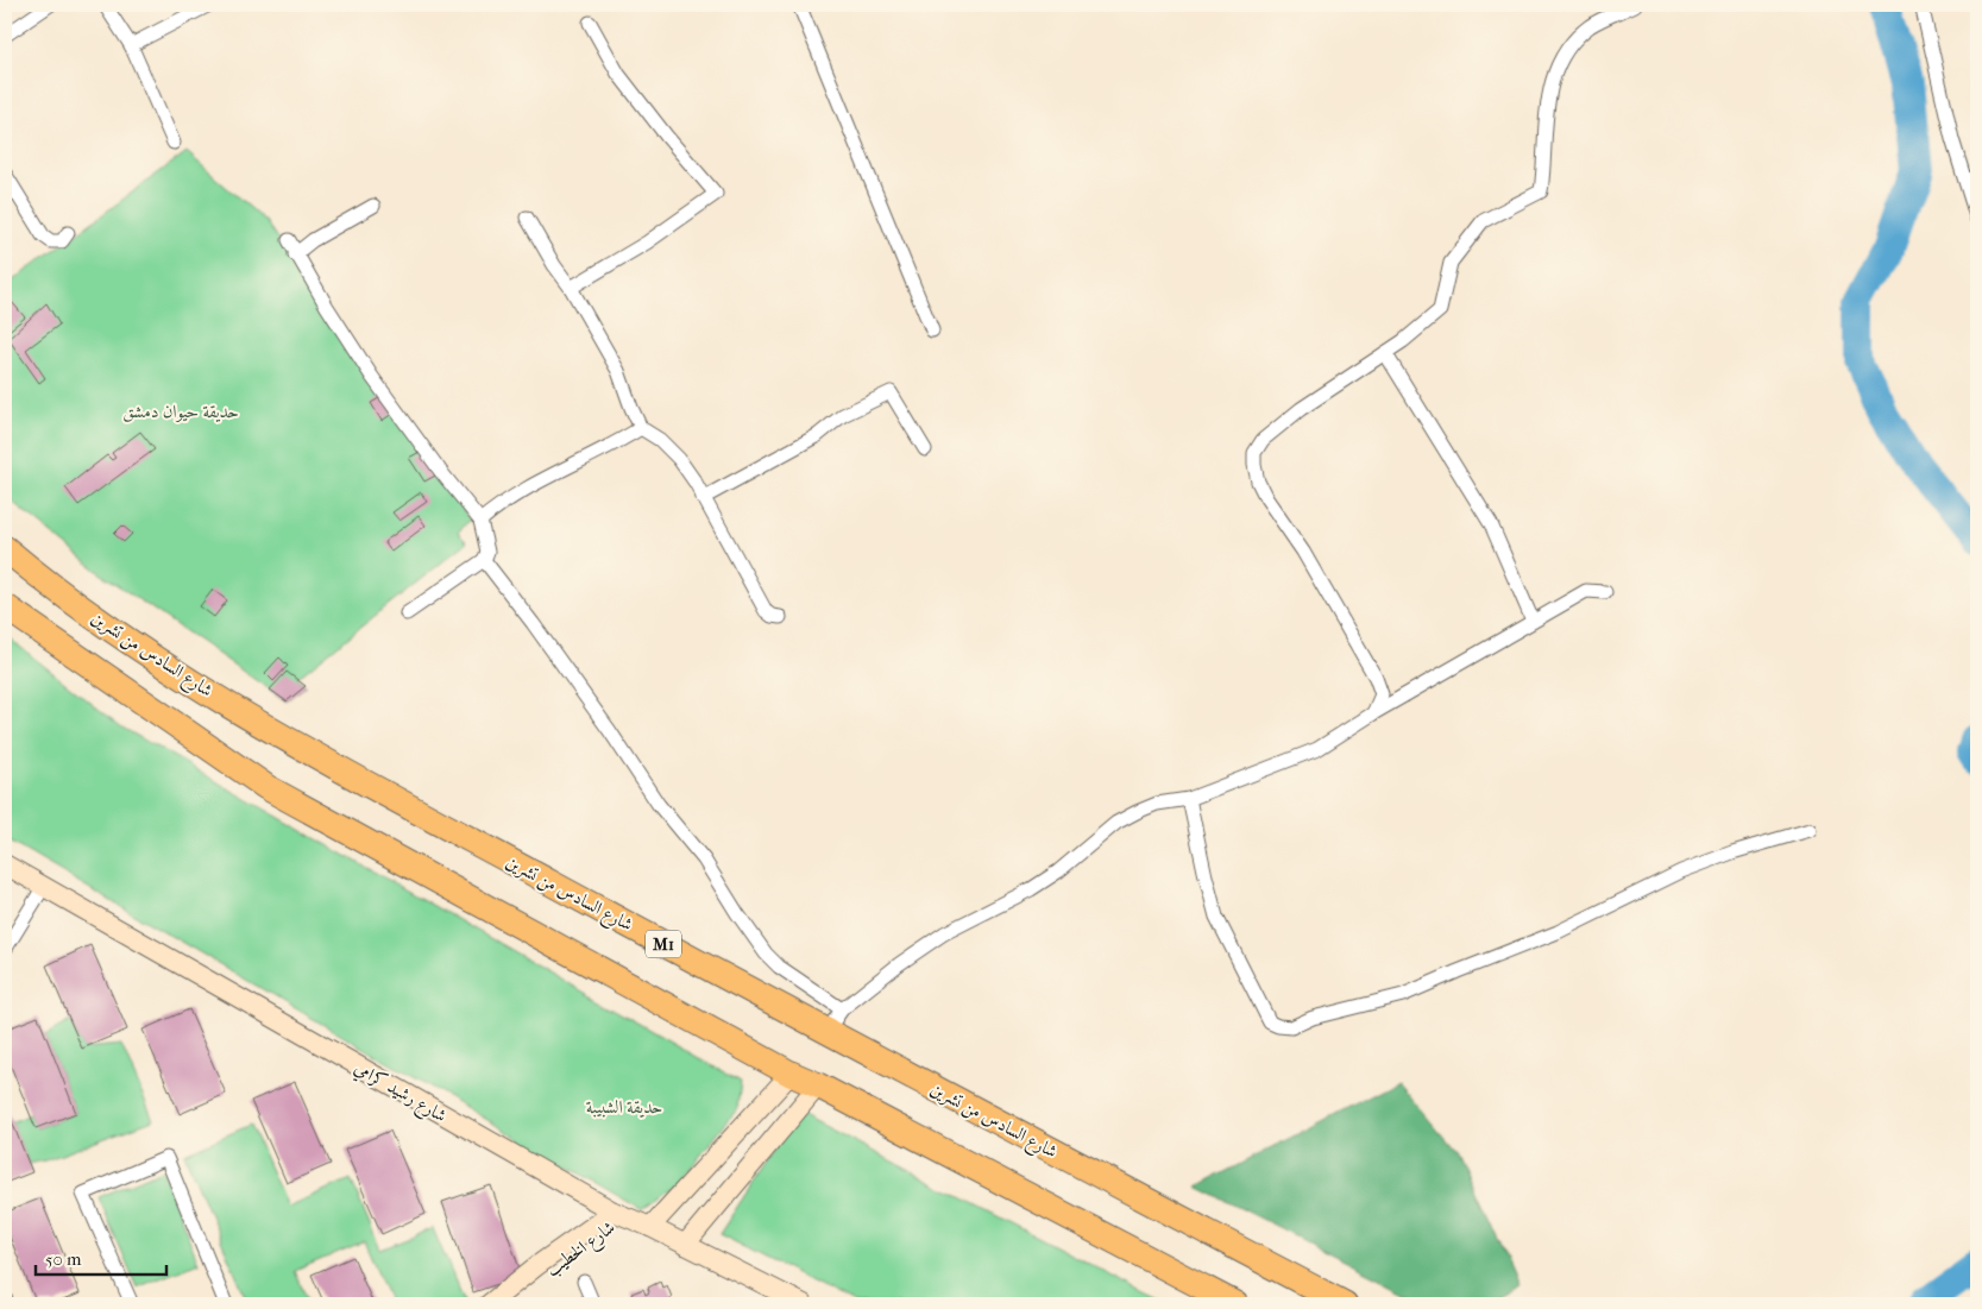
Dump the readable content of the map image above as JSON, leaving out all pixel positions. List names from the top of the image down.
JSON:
{
  "streets": {
    "highway": ["شارع السادس من تشرين", "M1"],
    "main road": ["شارع رشيد كرامي", "شارع الخطيب"]
  },
  "crossings": [
    ["شارع رشيد كرامي", "شارع الخطيب"]
  ],
  "parks": ["حديقة حيوان دمشق", "حديقة الشبيبة"],
  "scale_bar": "50 m"
}
